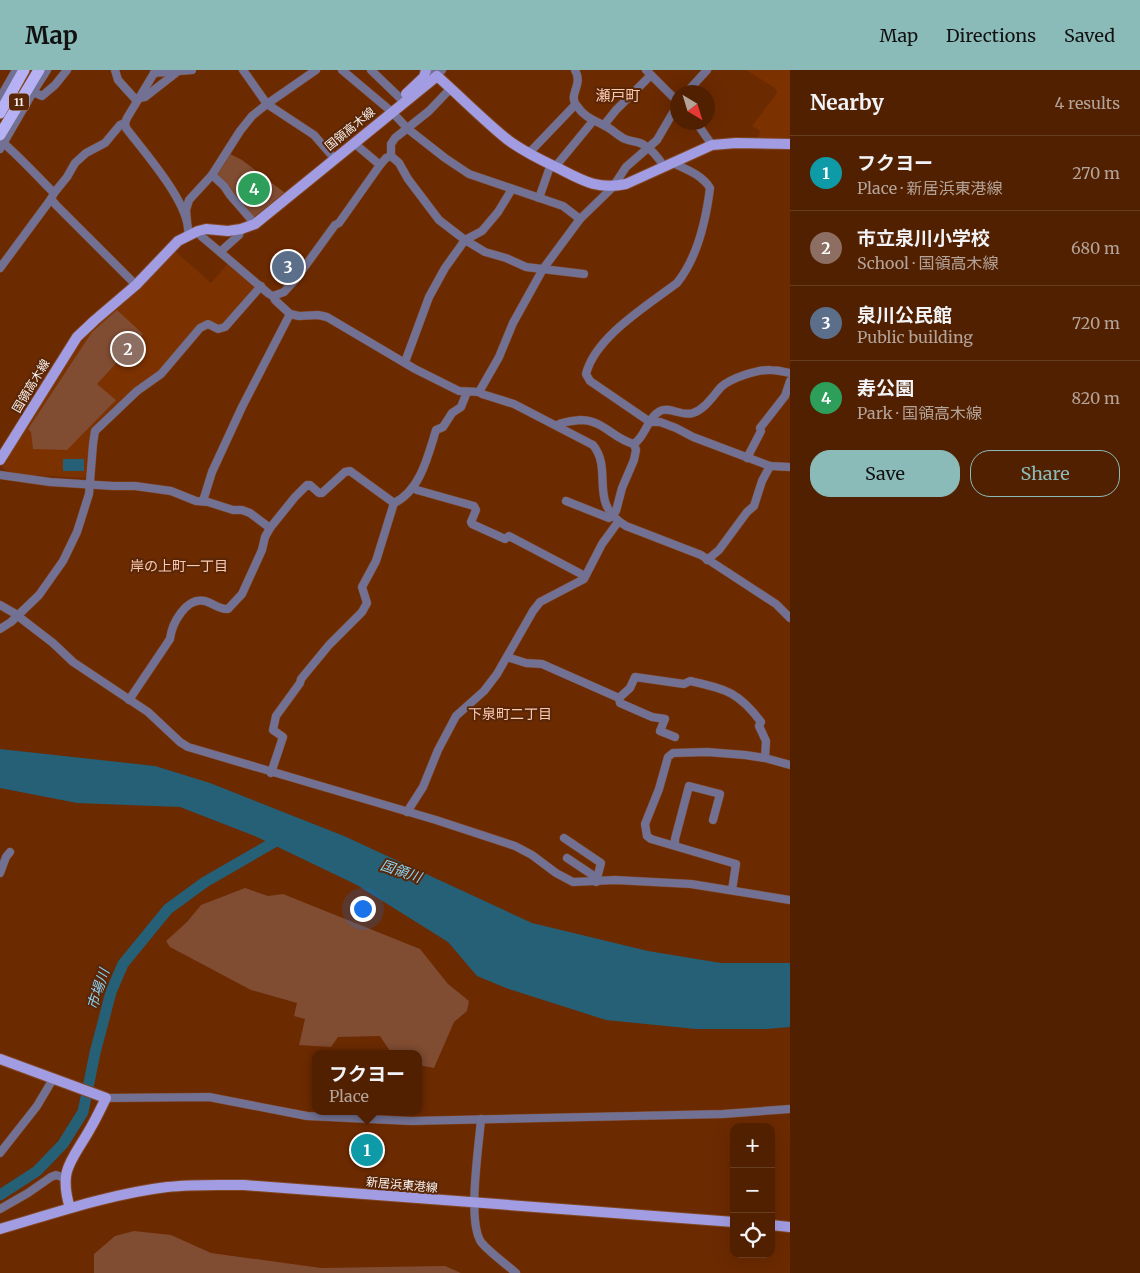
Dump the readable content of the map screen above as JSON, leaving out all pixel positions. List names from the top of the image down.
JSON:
{
  "streets": {
    "highway": ["11"],
    "main road": ["国領高木線", "新居浜東港線"]
  },
  "districts": ["瀬戸町", "岸の上町一丁目", "下泉町二丁目"],
  "water": ["国領川", "市場川"],
  "north": "bottom right",
  "page": {
    "header": "Map",
    "nav": ["Map", "Directions", "Saved"],
    "heading": ["Nearby", "4 results"],
    "list": [
      {
        "mark": "1",
        "name": "フクヨー",
        "note": "Place · 新居浜東港線",
        "value": "270 m"
      },
      {
        "mark": "2",
        "name": "市立泉川小学校",
        "note": "School · 国領高木線",
        "value": "680 m"
      },
      {
        "mark": "3",
        "name": "泉川公民館",
        "note": "Public building",
        "value": "720 m"
      },
      {
        "mark": "4",
        "name": "寿公園",
        "note": "Park · 国領高木線",
        "value": "820 m"
      }
    ],
    "pins": [
      "4",
      "3",
      "2",
      "1"
    ],
    "buttons": ["Save", "Share"],
    "popup": ["フクヨー", "Place"],
    "map_buttons": ["+", "−"]
  }
}
